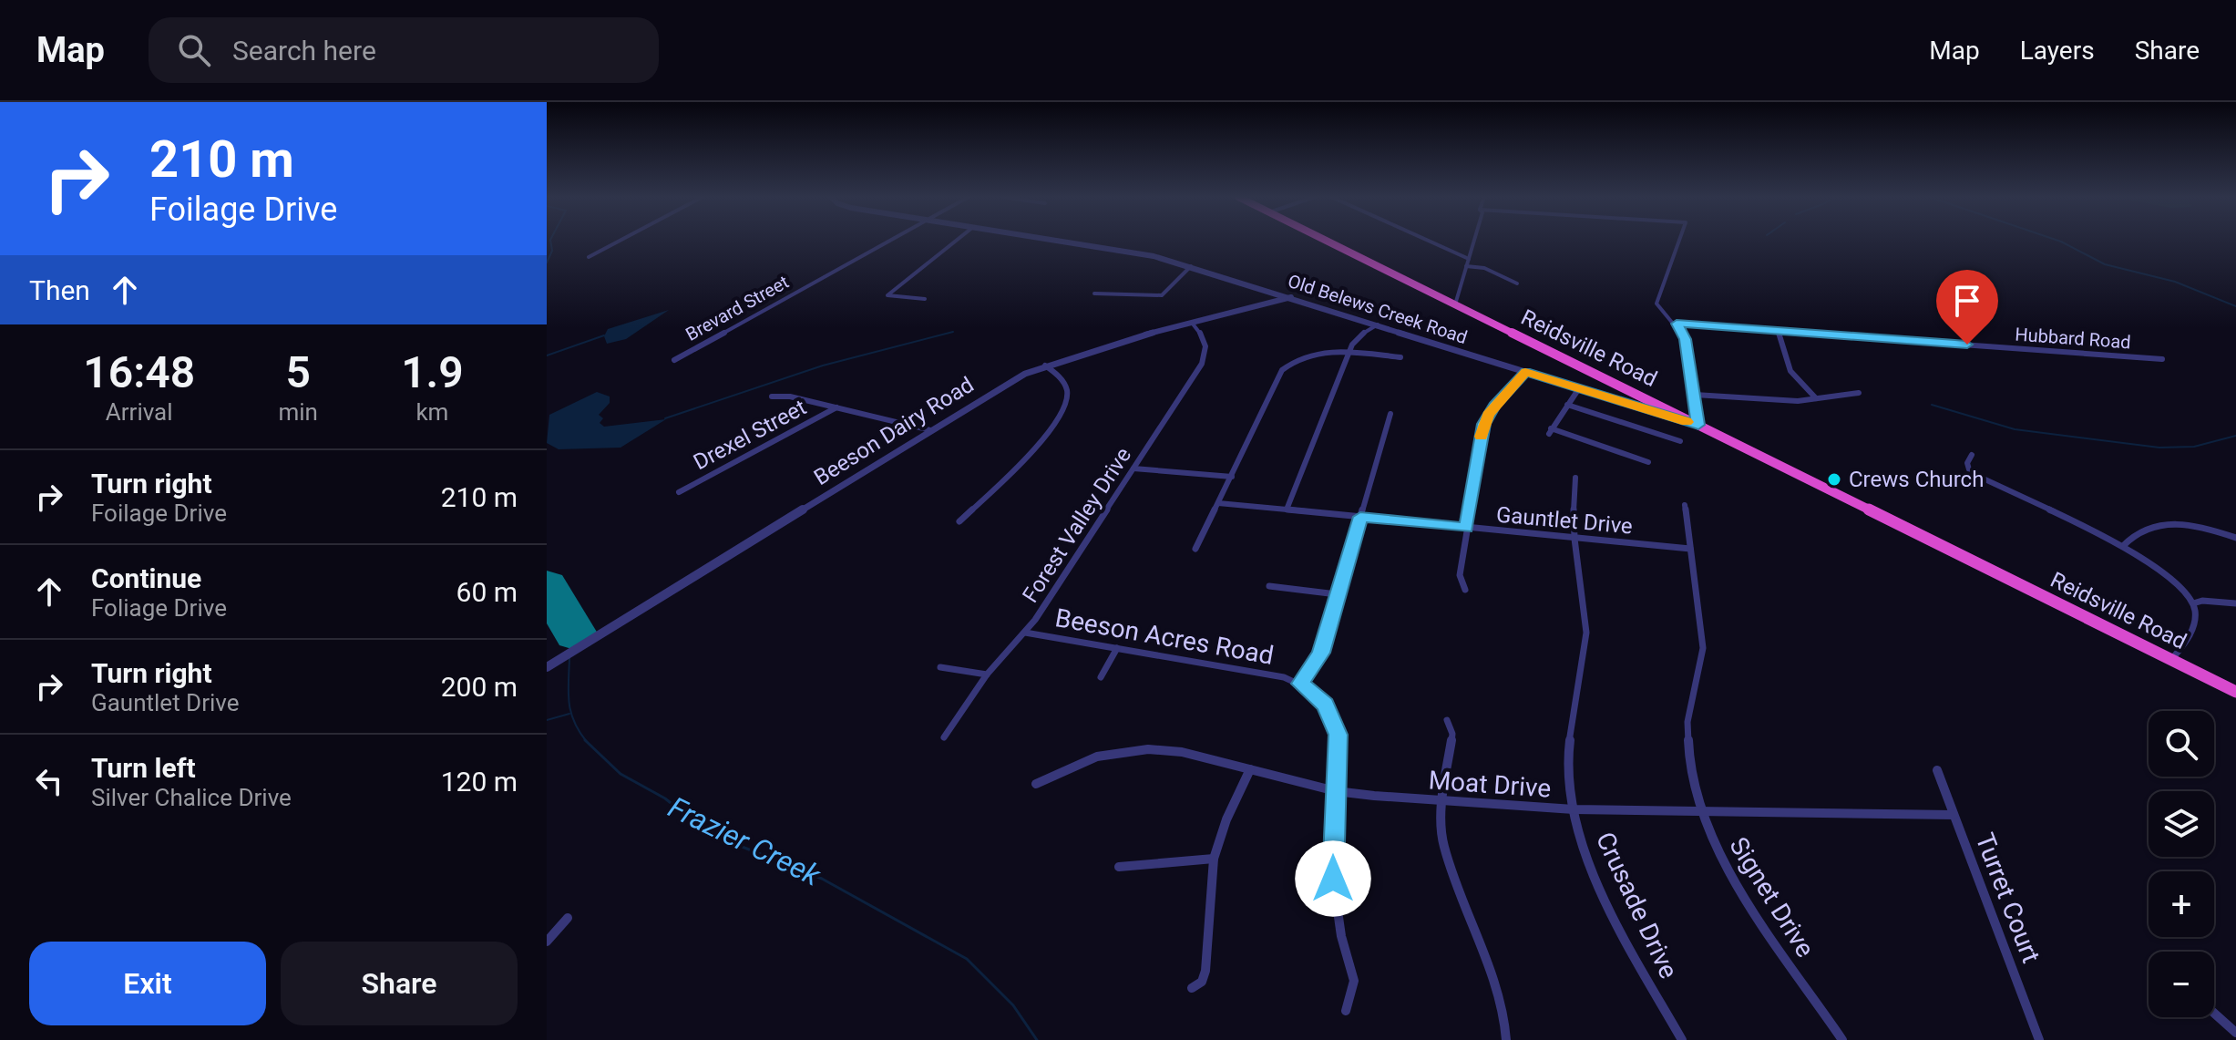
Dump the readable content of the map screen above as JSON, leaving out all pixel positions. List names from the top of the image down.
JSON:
{
  "streets": {
    "highway": ["Reidsville Road"],
    "street": [
      "Brevard Street",
      "Old Belews Creek Road",
      "Hubbard Road",
      "Beeson Dairy Road",
      "Drexel Street",
      "Gauntlet Drive",
      "Forest Valley Drive",
      "Beeson Acres Road",
      "Moat Drive",
      "Signet Drive",
      "Turret Court",
      "Crusade Drive"
    ]
  },
  "crossings": [
    ["Old Belews Creek Road", "Reidsville Road"],
    ["Old Belews Creek Road", "Beeson Dairy Road"],
    ["Beeson Dairy Road", "Forest Valley Drive"],
    ["Gauntlet Drive", "Signet Drive"],
    ["Gauntlet Drive", "Crusade Drive"],
    ["Forest Valley Drive", "Beeson Acres Road"],
    ["Beeson Acres Road", "Moat Drive"],
    ["Moat Drive", "Signet Drive"],
    ["Moat Drive", "Turret Court"],
    ["Moat Drive", "Crusade Drive"]
  ],
  "water": ["Frazier Creek"],
  "places": ["Crews Church"],
  "page": {
    "header": "Map",
    "search": "Search here",
    "nav": ["Map", "Layers", "Share"],
    "turn": ["210 m", "Foilage Drive"],
    "then": "Then",
    "eta": [
      "16:48",
      "Arrival",
      "5",
      "min",
      "1.9",
      "km"
    ],
    "list": [
      {
        "name": "Turn right",
        "note": "Foilage Drive",
        "value": "210 m"
      },
      {
        "name": "Continue",
        "note": "Foliage Drive",
        "value": "60 m"
      },
      {
        "name": "Turn right",
        "note": "Gauntlet Drive",
        "value": "200 m"
      },
      {
        "name": "Turn left",
        "note": "Silver Chalice Drive",
        "value": "120 m"
      }
    ],
    "map_buttons": ["+", "−"],
    "buttons": ["Exit", "Share"]
  }
}
